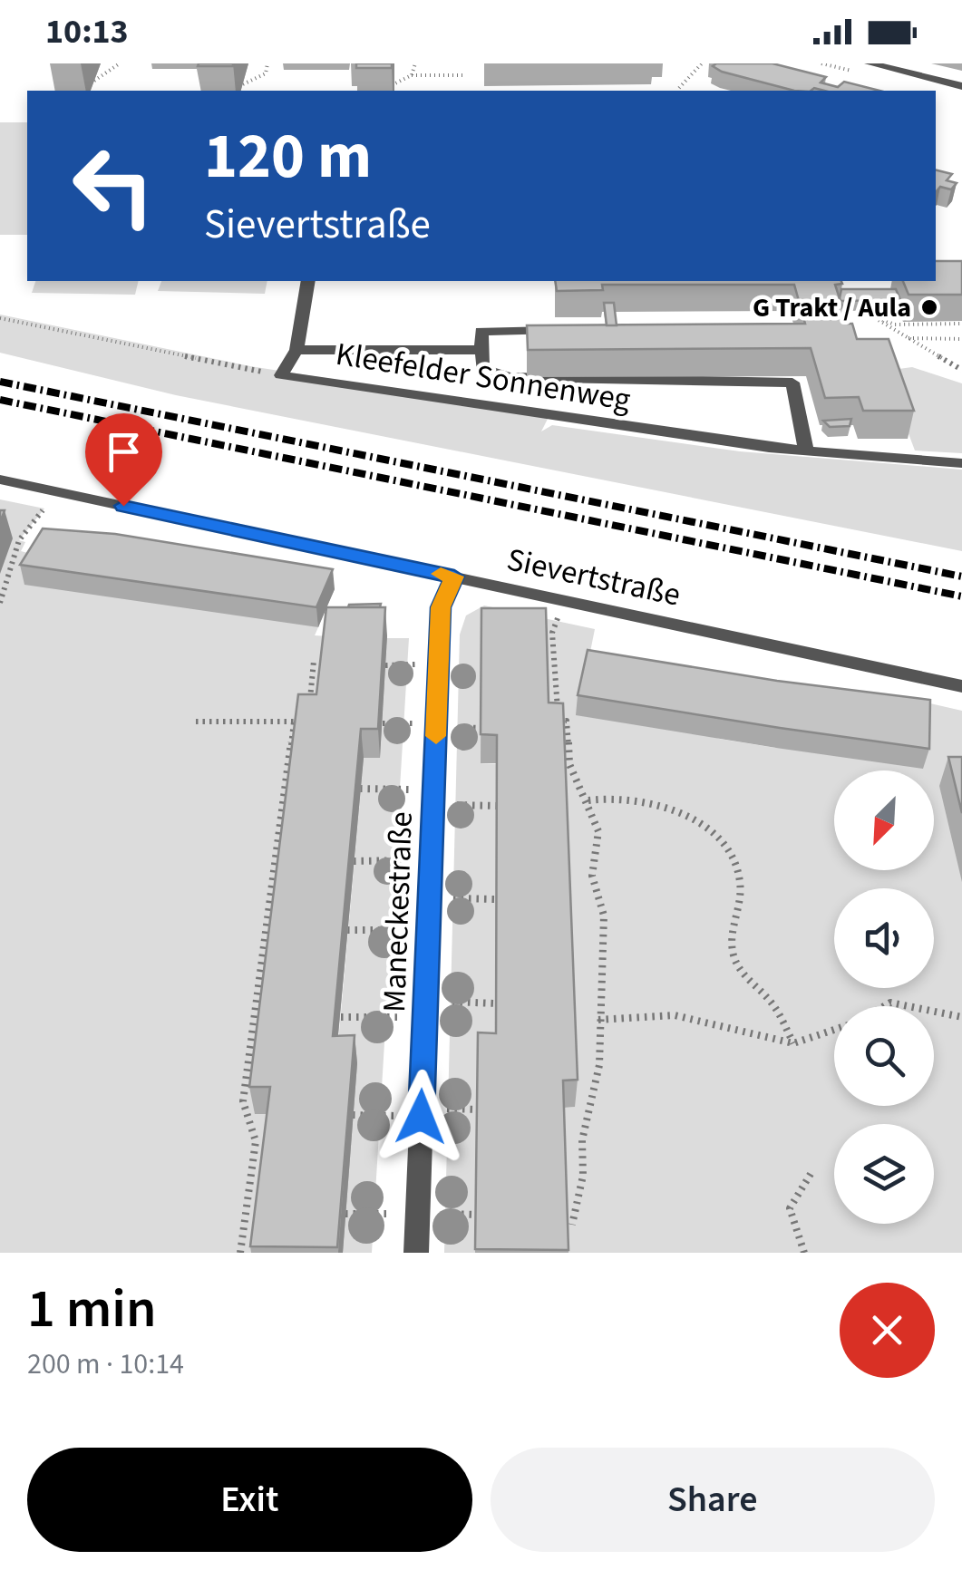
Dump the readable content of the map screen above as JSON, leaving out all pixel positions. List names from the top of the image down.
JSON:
{
  "streets": {
    "street": ["Kleefelder Sonnenweg", "Sievertstraße", "Maneckestraße"]
  },
  "crossings": [
    ["Sievertstraße", "Maneckestraße"]
  ],
  "places": ["G Trakt / Aula"],
  "north": "bottom left",
  "page": {
    "status": "10:13",
    "turn": ["120 m", "Sievertstraße"],
    "heading": ["1 min", "200 m · 10:14"],
    "buttons": ["Exit", "Share"]
  }
}
